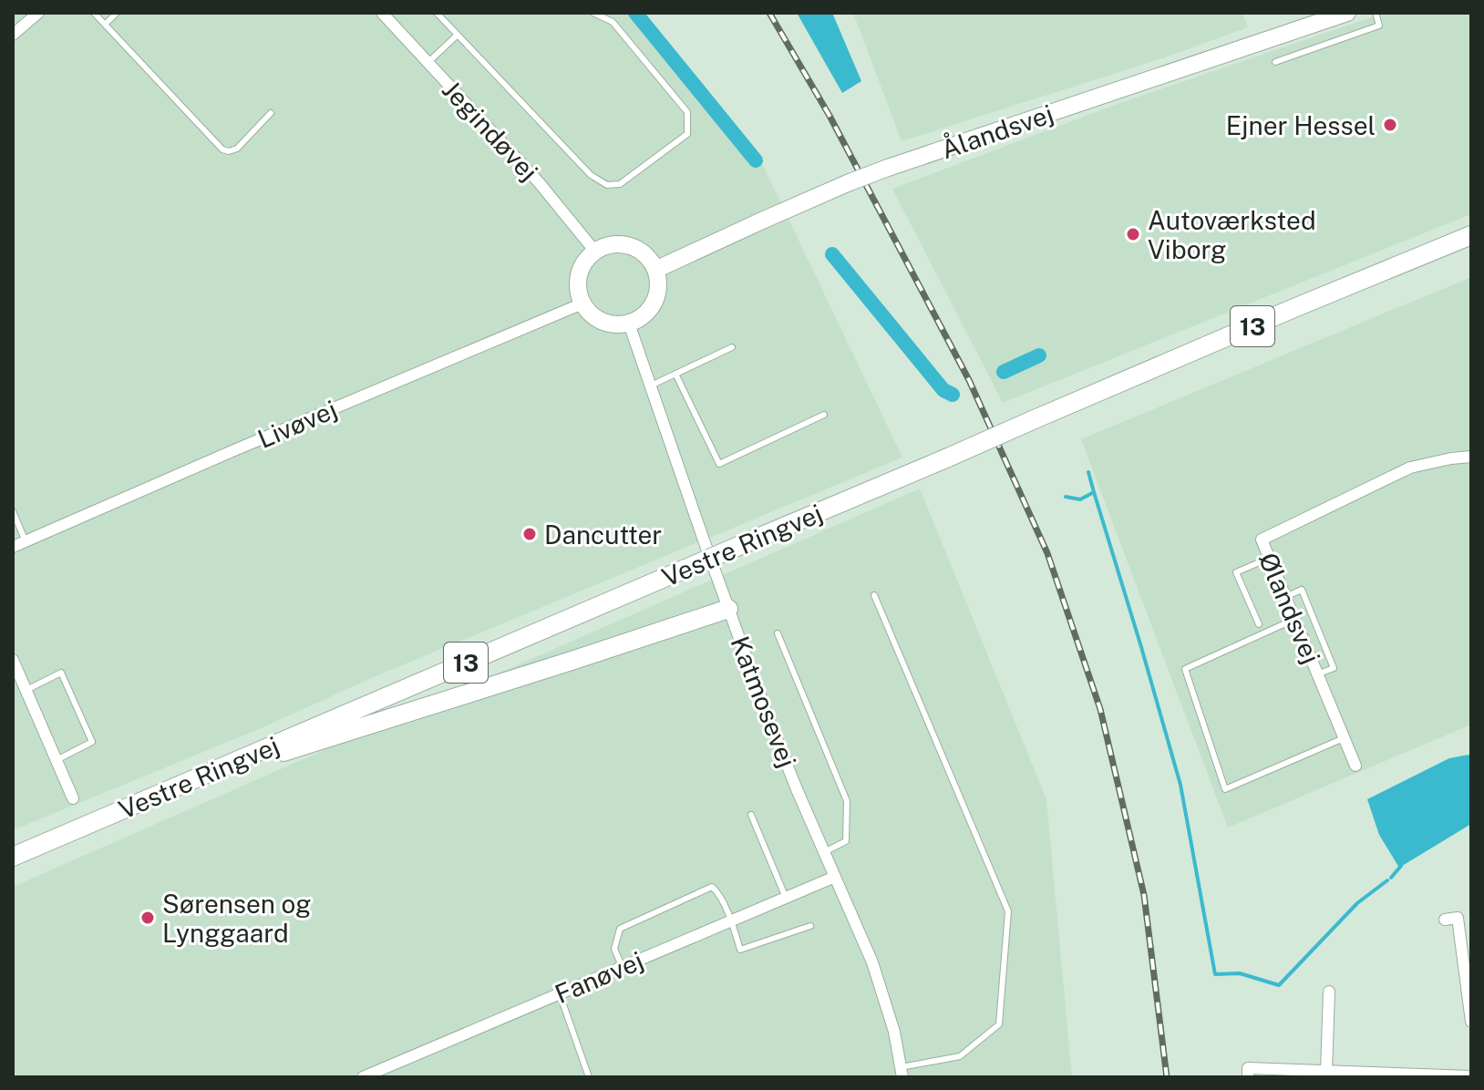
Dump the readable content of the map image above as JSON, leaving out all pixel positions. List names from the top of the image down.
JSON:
{
  "streets": {
    "main road": ["13", "Vestre Ringvej"],
    "street": [
      "Jegindøvej",
      "Ålandsvej",
      "Livøvej",
      "Ølandsvej",
      "Katmosevej",
      "Fanøvej"
    ]
  },
  "crossings": [
    ["Jegindøvej", "Ålandsvej"],
    ["Jegindøvej", "Livøvej"],
    ["Jegindøvej", "Katmosevej"],
    ["Ålandsvej", "Livøvej"],
    ["Ålandsvej", "Katmosevej"],
    ["Livøvej", "Katmosevej"],
    ["Katmosevej", "Fanøvej"]
  ],
  "places": [
    "Ejner Hessel",
    "Autoværksted Viborg",
    "Dancutter",
    "Sørensen og Lynggaard"
  ]
}
